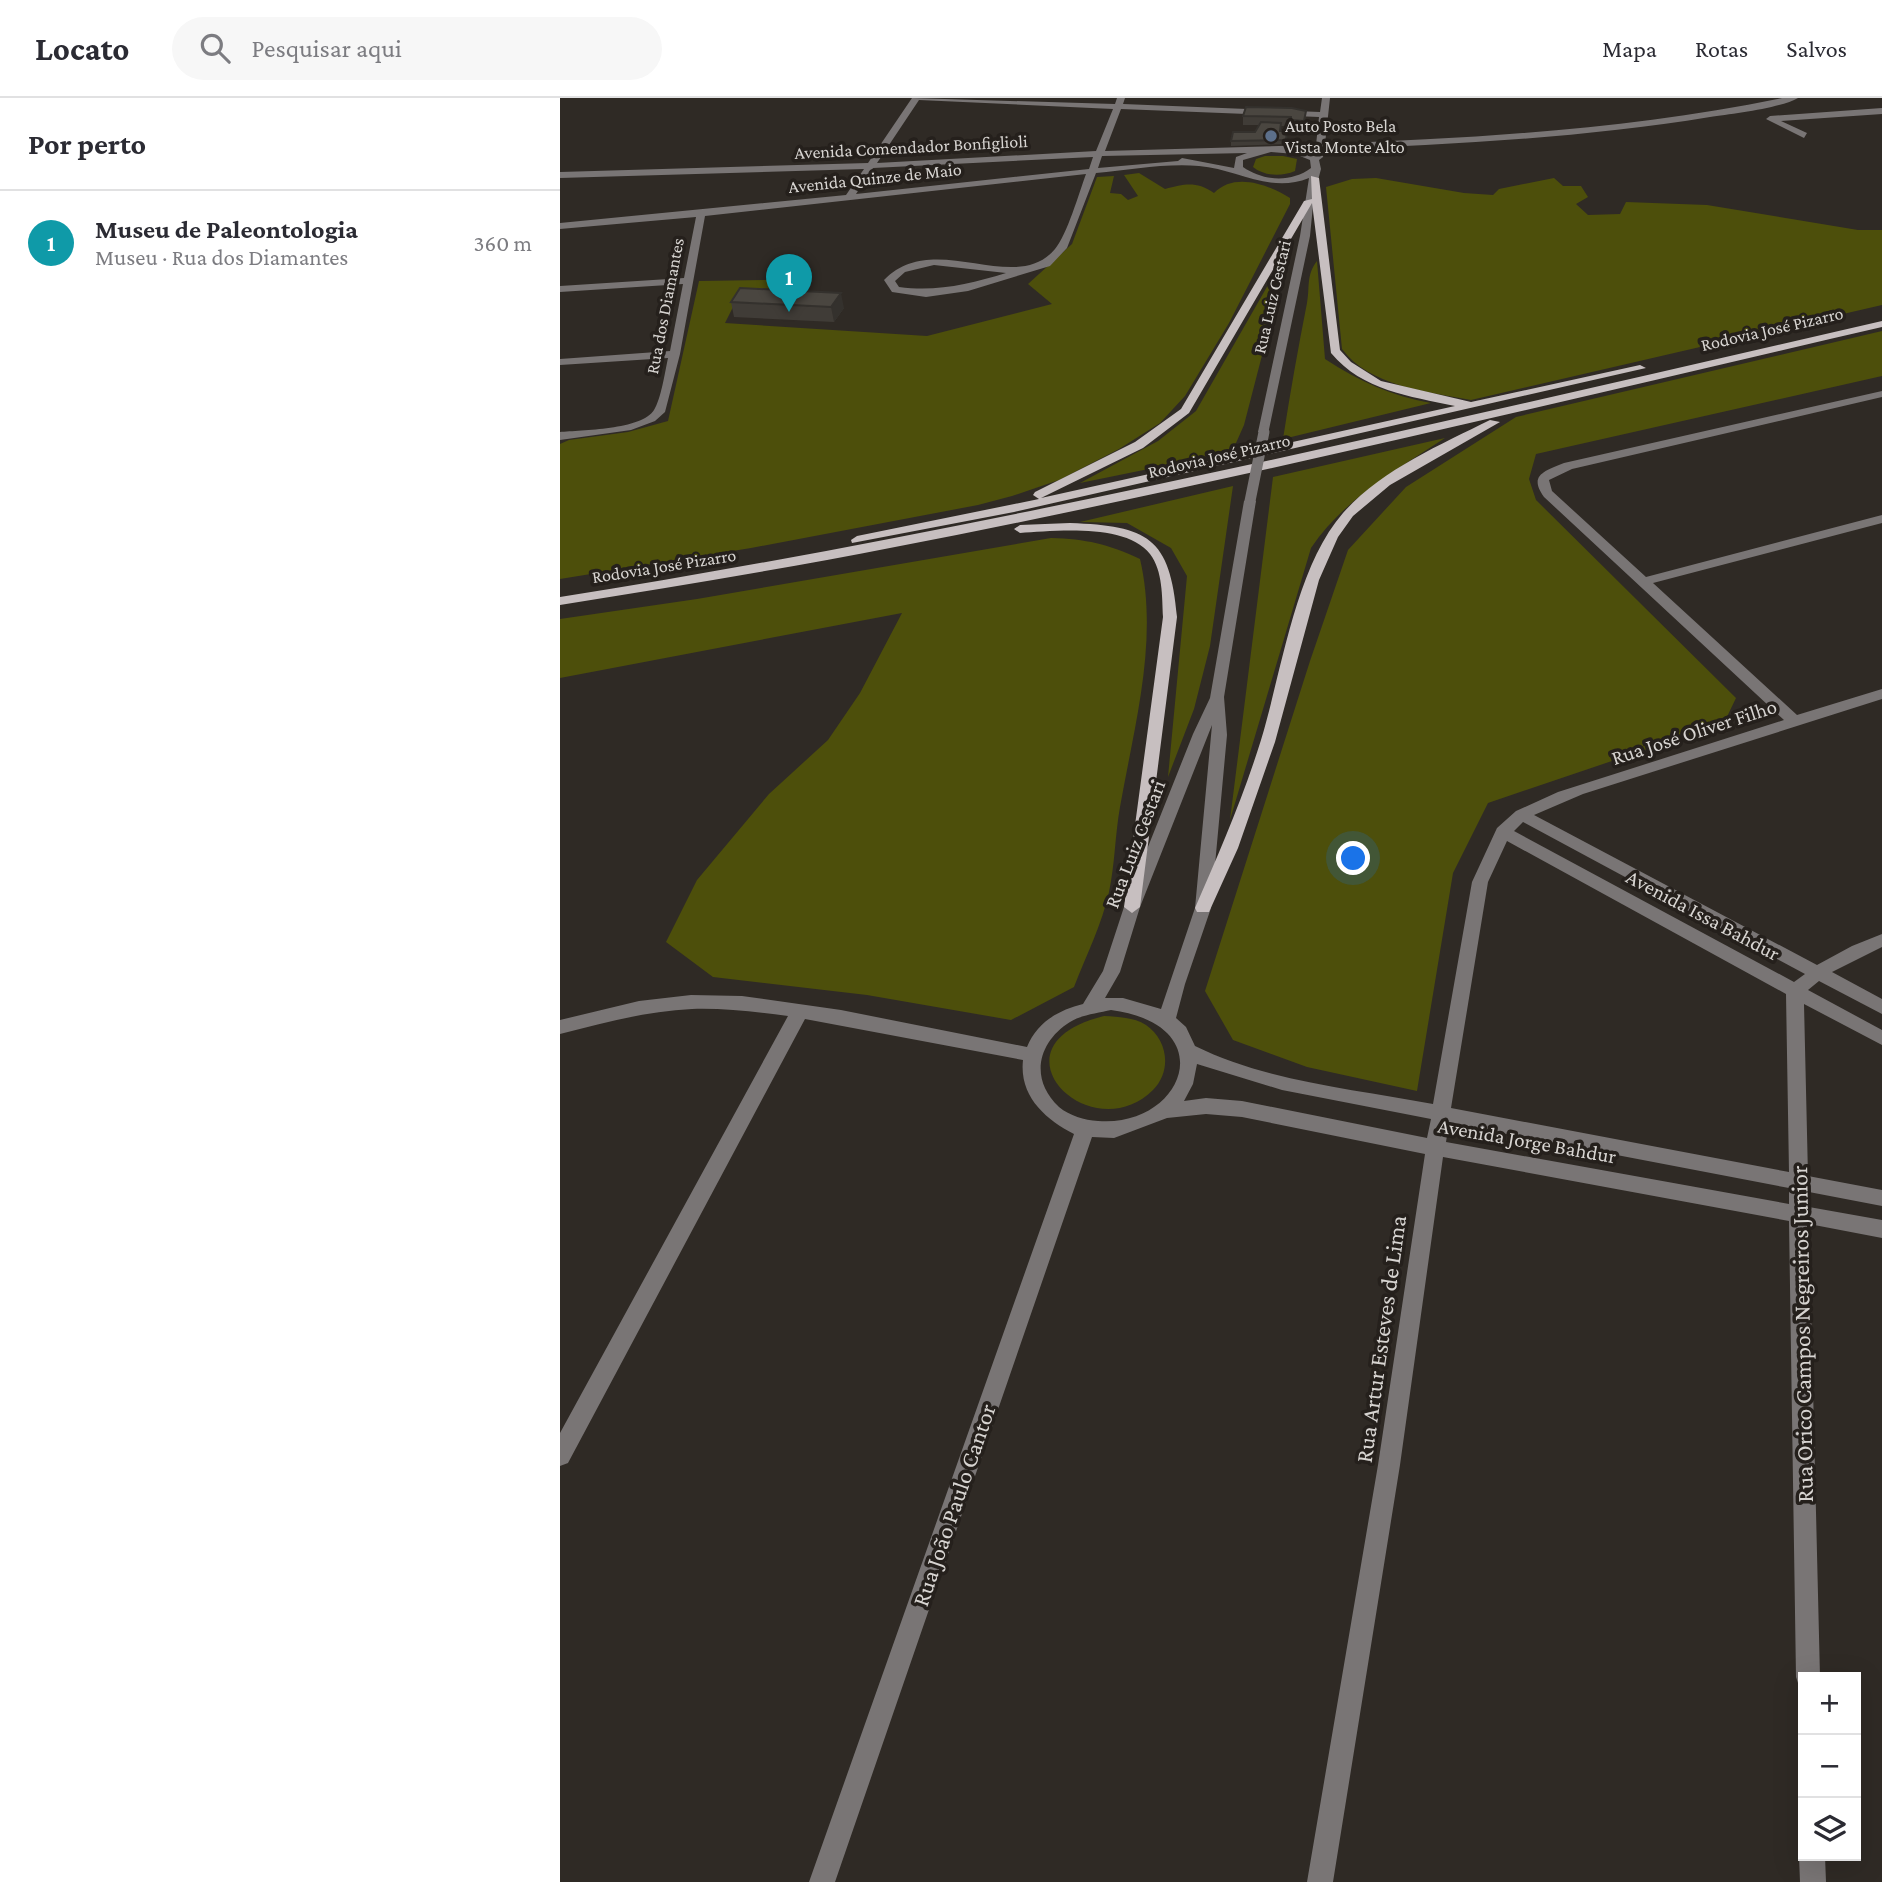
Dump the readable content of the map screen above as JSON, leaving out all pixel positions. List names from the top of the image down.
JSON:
{
  "streets": {
    "main road": ["Rodovia José Pizarro"],
    "street": [
      "Avenida Comendador Bonfiglioli",
      "Avenida Quinze de Maio",
      "Rua Luiz Cestari",
      "Rua dos Diamantes",
      "Rua José Oliver Filho",
      "Avenida Issa Bahdur",
      "Avenida Jorge Bahdur",
      "Rua Orico Campos Negreiros Junior",
      "Rua Artur Esteves de Lima",
      "Rua João Paulo Cantor"
    ]
  },
  "crossings": [
    ["Avenida Quinze de Maio", "Rua dos Diamantes"],
    ["Rua Luiz Cestari", "Avenida Jorge Bahdur"],
    ["Rua Luiz Cestari", "Rua João Paulo Cantor"],
    ["Rua José Oliver Filho", "Avenida Issa Bahdur"],
    ["Rua José Oliver Filho", "Rua Artur Esteves de Lima"],
    ["Avenida Issa Bahdur", "Rua Orico Campos Negreiros Junior"],
    ["Avenida Issa Bahdur", "Rua Artur Esteves de Lima"],
    ["Avenida Jorge Bahdur", "Rua Orico Campos Negreiros Junior"],
    ["Avenida Jorge Bahdur", "Rua Artur Esteves de Lima"],
    ["Avenida Jorge Bahdur", "Rua João Paulo Cantor"]
  ],
  "places": ["Auto Posto Bela Vista Monte Alto"],
  "page": {
    "header": "Locato",
    "search": "Pesquisar aqui",
    "nav": ["Mapa", "Rotas", "Salvos"],
    "heading": "Por perto",
    "list": [
      {
        "mark": "1",
        "name": "Museu de Paleontologia",
        "note": "Museu · Rua dos Diamantes",
        "value": "360 m"
      }
    ],
    "pins": "1",
    "map_buttons": ["+", "−"]
  }
}
